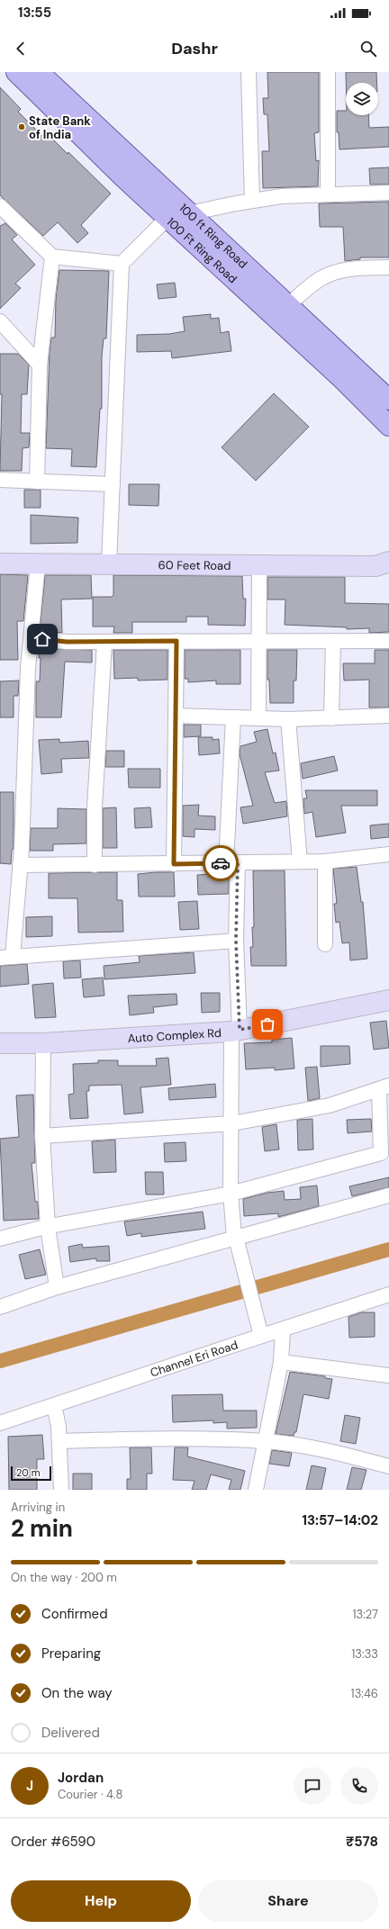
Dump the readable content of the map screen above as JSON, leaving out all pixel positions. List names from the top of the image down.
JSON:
{
  "streets": {
    "main road": ["100 ft Ring Road", "100 Ft Ring Road"],
    "street": ["60 Feet Road", "Auto Complex Rd", "Channel Eri Road"]
  },
  "places": ["State Bank of India"],
  "scale_bar": "20 m",
  "page": {
    "status": "13:55",
    "header": "Dashr",
    "scale": "20 m",
    "heading": ["2 min", "Arriving in", "13:57–14:02"],
    "panel": [
      "Jordan",
      "Courier · 4.8",
      "Order #6590",
      "₹578"
    ],
    "bar": "On the way · 200 m",
    "list": [
      ["Confirmed", "13:27"],
      ["Preparing", "13:33"],
      ["On the way", "13:46"],
      "Delivered"
    ],
    "round": "J",
    "buttons": ["Help", "Share"]
  }
}
